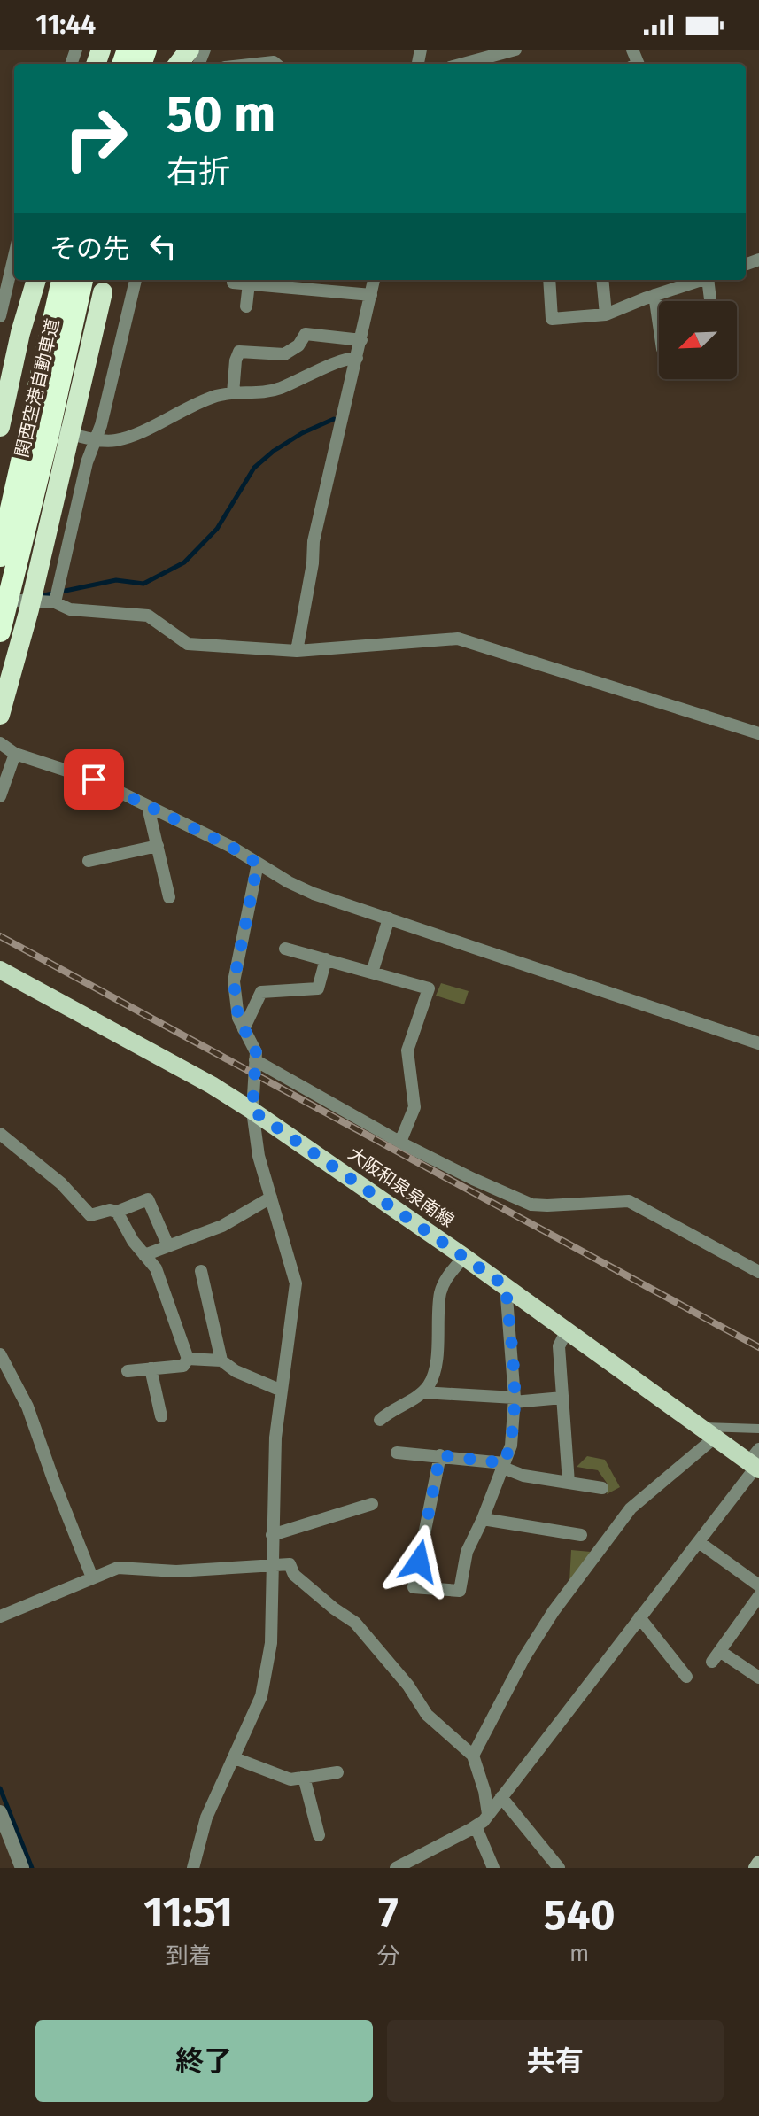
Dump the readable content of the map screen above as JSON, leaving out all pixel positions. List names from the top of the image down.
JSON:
{
  "streets": {
    "highway": ["関西空港自動車道"],
    "main road": ["大阪和泉泉南線"]
  },
  "north": "bottom left",
  "page": {
    "status": "11:44",
    "turn": ["50 m", "右折"],
    "then": "その先",
    "eta": [
      "11:51",
      "到着",
      "7",
      "分",
      "540",
      "m"
    ],
    "buttons": ["終了", "共有"]
  }
}
